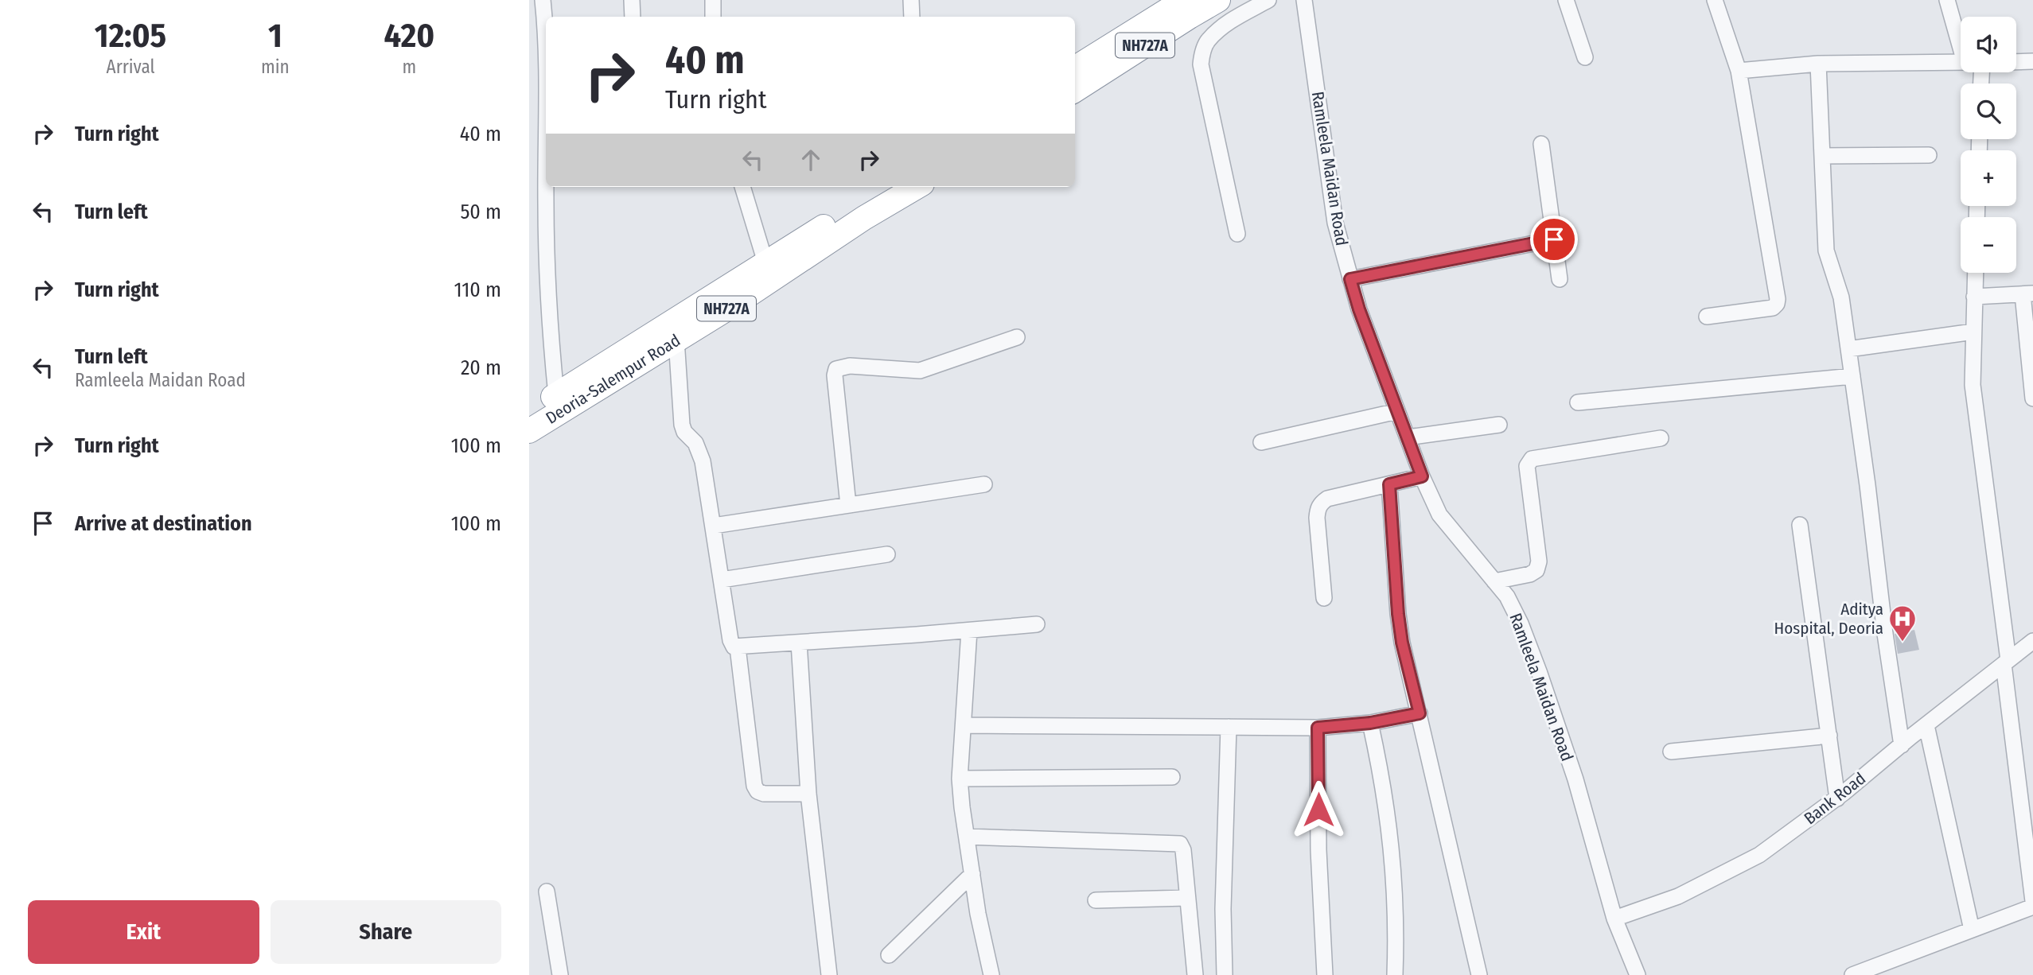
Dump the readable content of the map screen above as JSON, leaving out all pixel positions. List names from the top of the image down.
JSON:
{
  "streets": {
    "highway": ["NH727A", "Deoria-Salempur Road"],
    "street": ["Ramleela Maidan Road", "Bank Road"]
  },
  "crossings": [
    ["Ramleela Maidan Road", "Bank Road"]
  ],
  "places": {
    "hospital": ["Aditya Hospital, Deoria"]
  },
  "page": {
    "eta": [
      "12:05",
      "Arrival",
      "1",
      "min",
      "420",
      "m"
    ],
    "map_buttons": ["+", "−"],
    "turn": ["40 m", "Turn right"],
    "list": [
      {
        "name": "Turn right",
        "value": "40 m"
      },
      {
        "name": "Turn left",
        "value": "50 m"
      },
      {
        "name": "Turn right",
        "value": "110 m"
      },
      {
        "name": "Turn left",
        "note": "Ramleela Maidan Road",
        "value": "20 m"
      },
      {
        "name": "Turn right",
        "value": "100 m"
      },
      {
        "name": "Arrive at destination",
        "value": "100 m"
      }
    ],
    "buttons": ["Exit", "Share"]
  }
}
